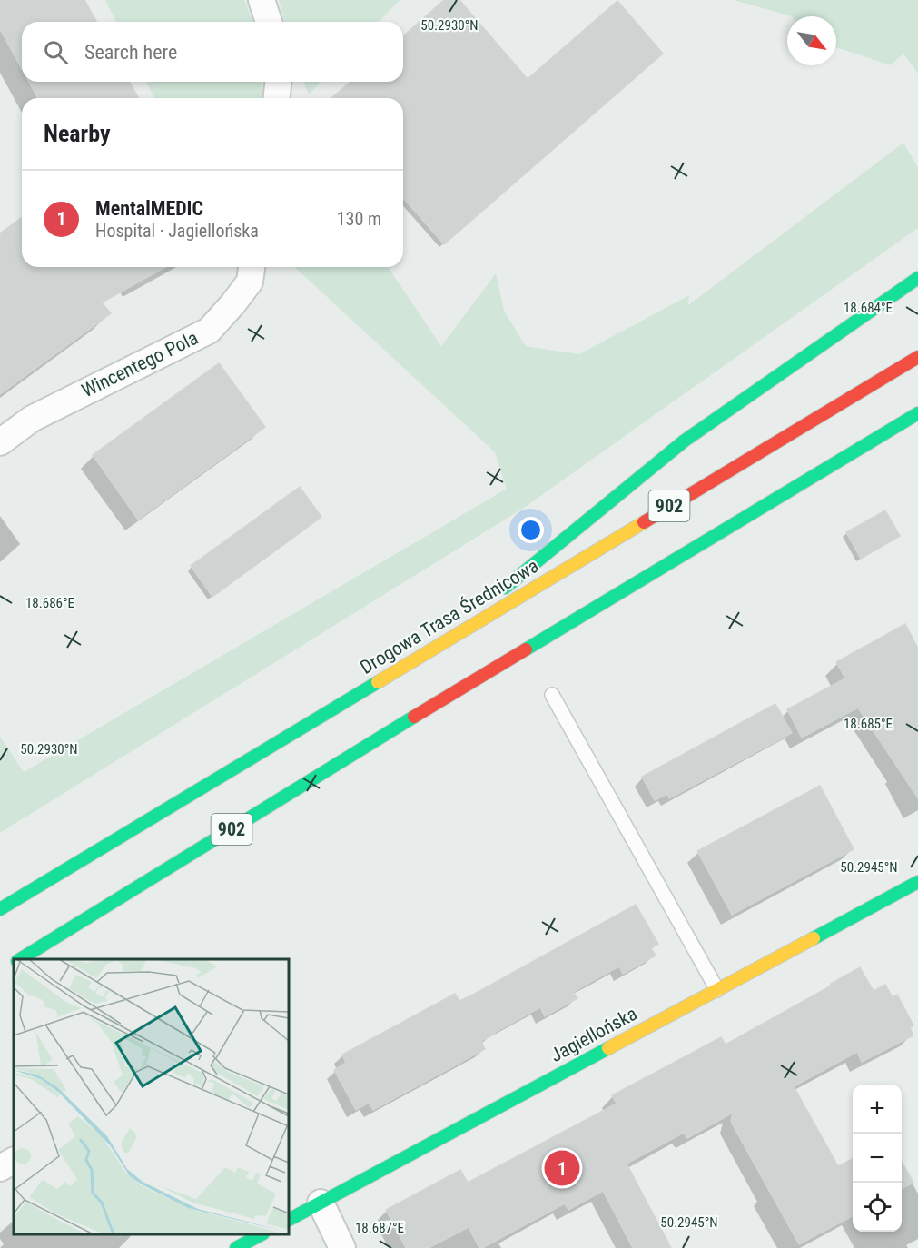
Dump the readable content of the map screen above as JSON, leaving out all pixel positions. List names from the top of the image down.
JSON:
{
  "streets": {
    "main road": ["902", "Drogowa Trasa Średnicowa", "Jagiellońska"],
    "street": ["Wincentego Pola"]
  },
  "north": "bottom right",
  "page": {
    "search": "Search here",
    "heading": "Nearby",
    "list": [
      {
        "mark": "1",
        "name": "MentalMEDIC",
        "note": "Hospital · Jagiellońska",
        "value": "130 m"
      }
    ],
    "map_buttons": ["+", "−"],
    "pins": "1"
  },
  "coordinates": [
    "50.2930°N",
    "18.684°E",
    "18.686°E",
    "18.685°E",
    "50.2945°N",
    "18.687°E"
  ]
}
